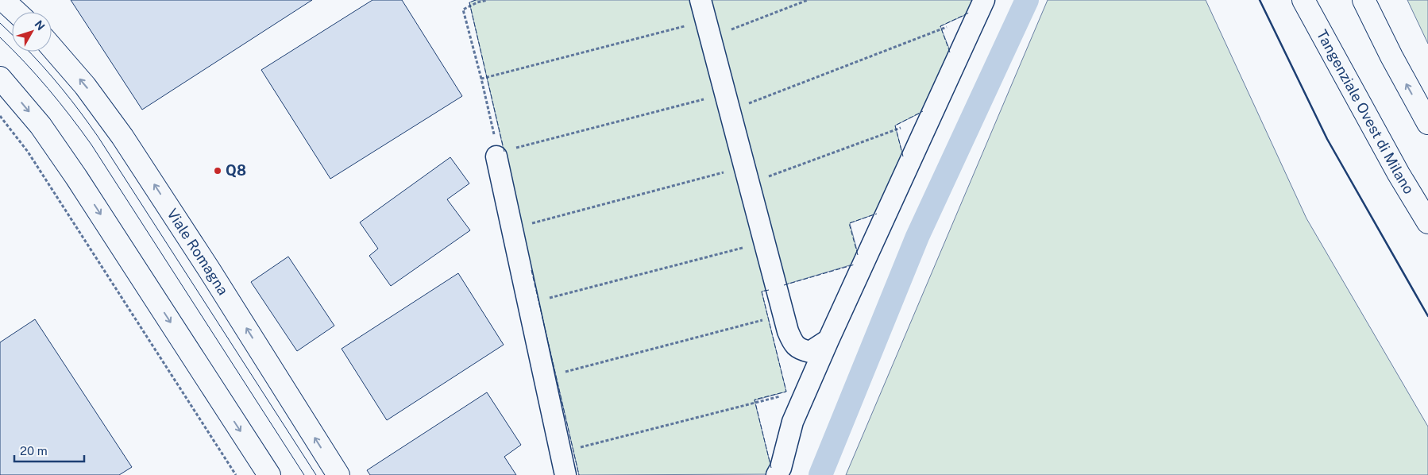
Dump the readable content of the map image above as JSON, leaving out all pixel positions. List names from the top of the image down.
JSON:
{
  "streets": {
    "main road": ["Tangenziale Ovest di Milano", "Viale Romagna"]
  },
  "places": ["Q8"],
  "scale_bar": "20 m",
  "north": "top right"
}
